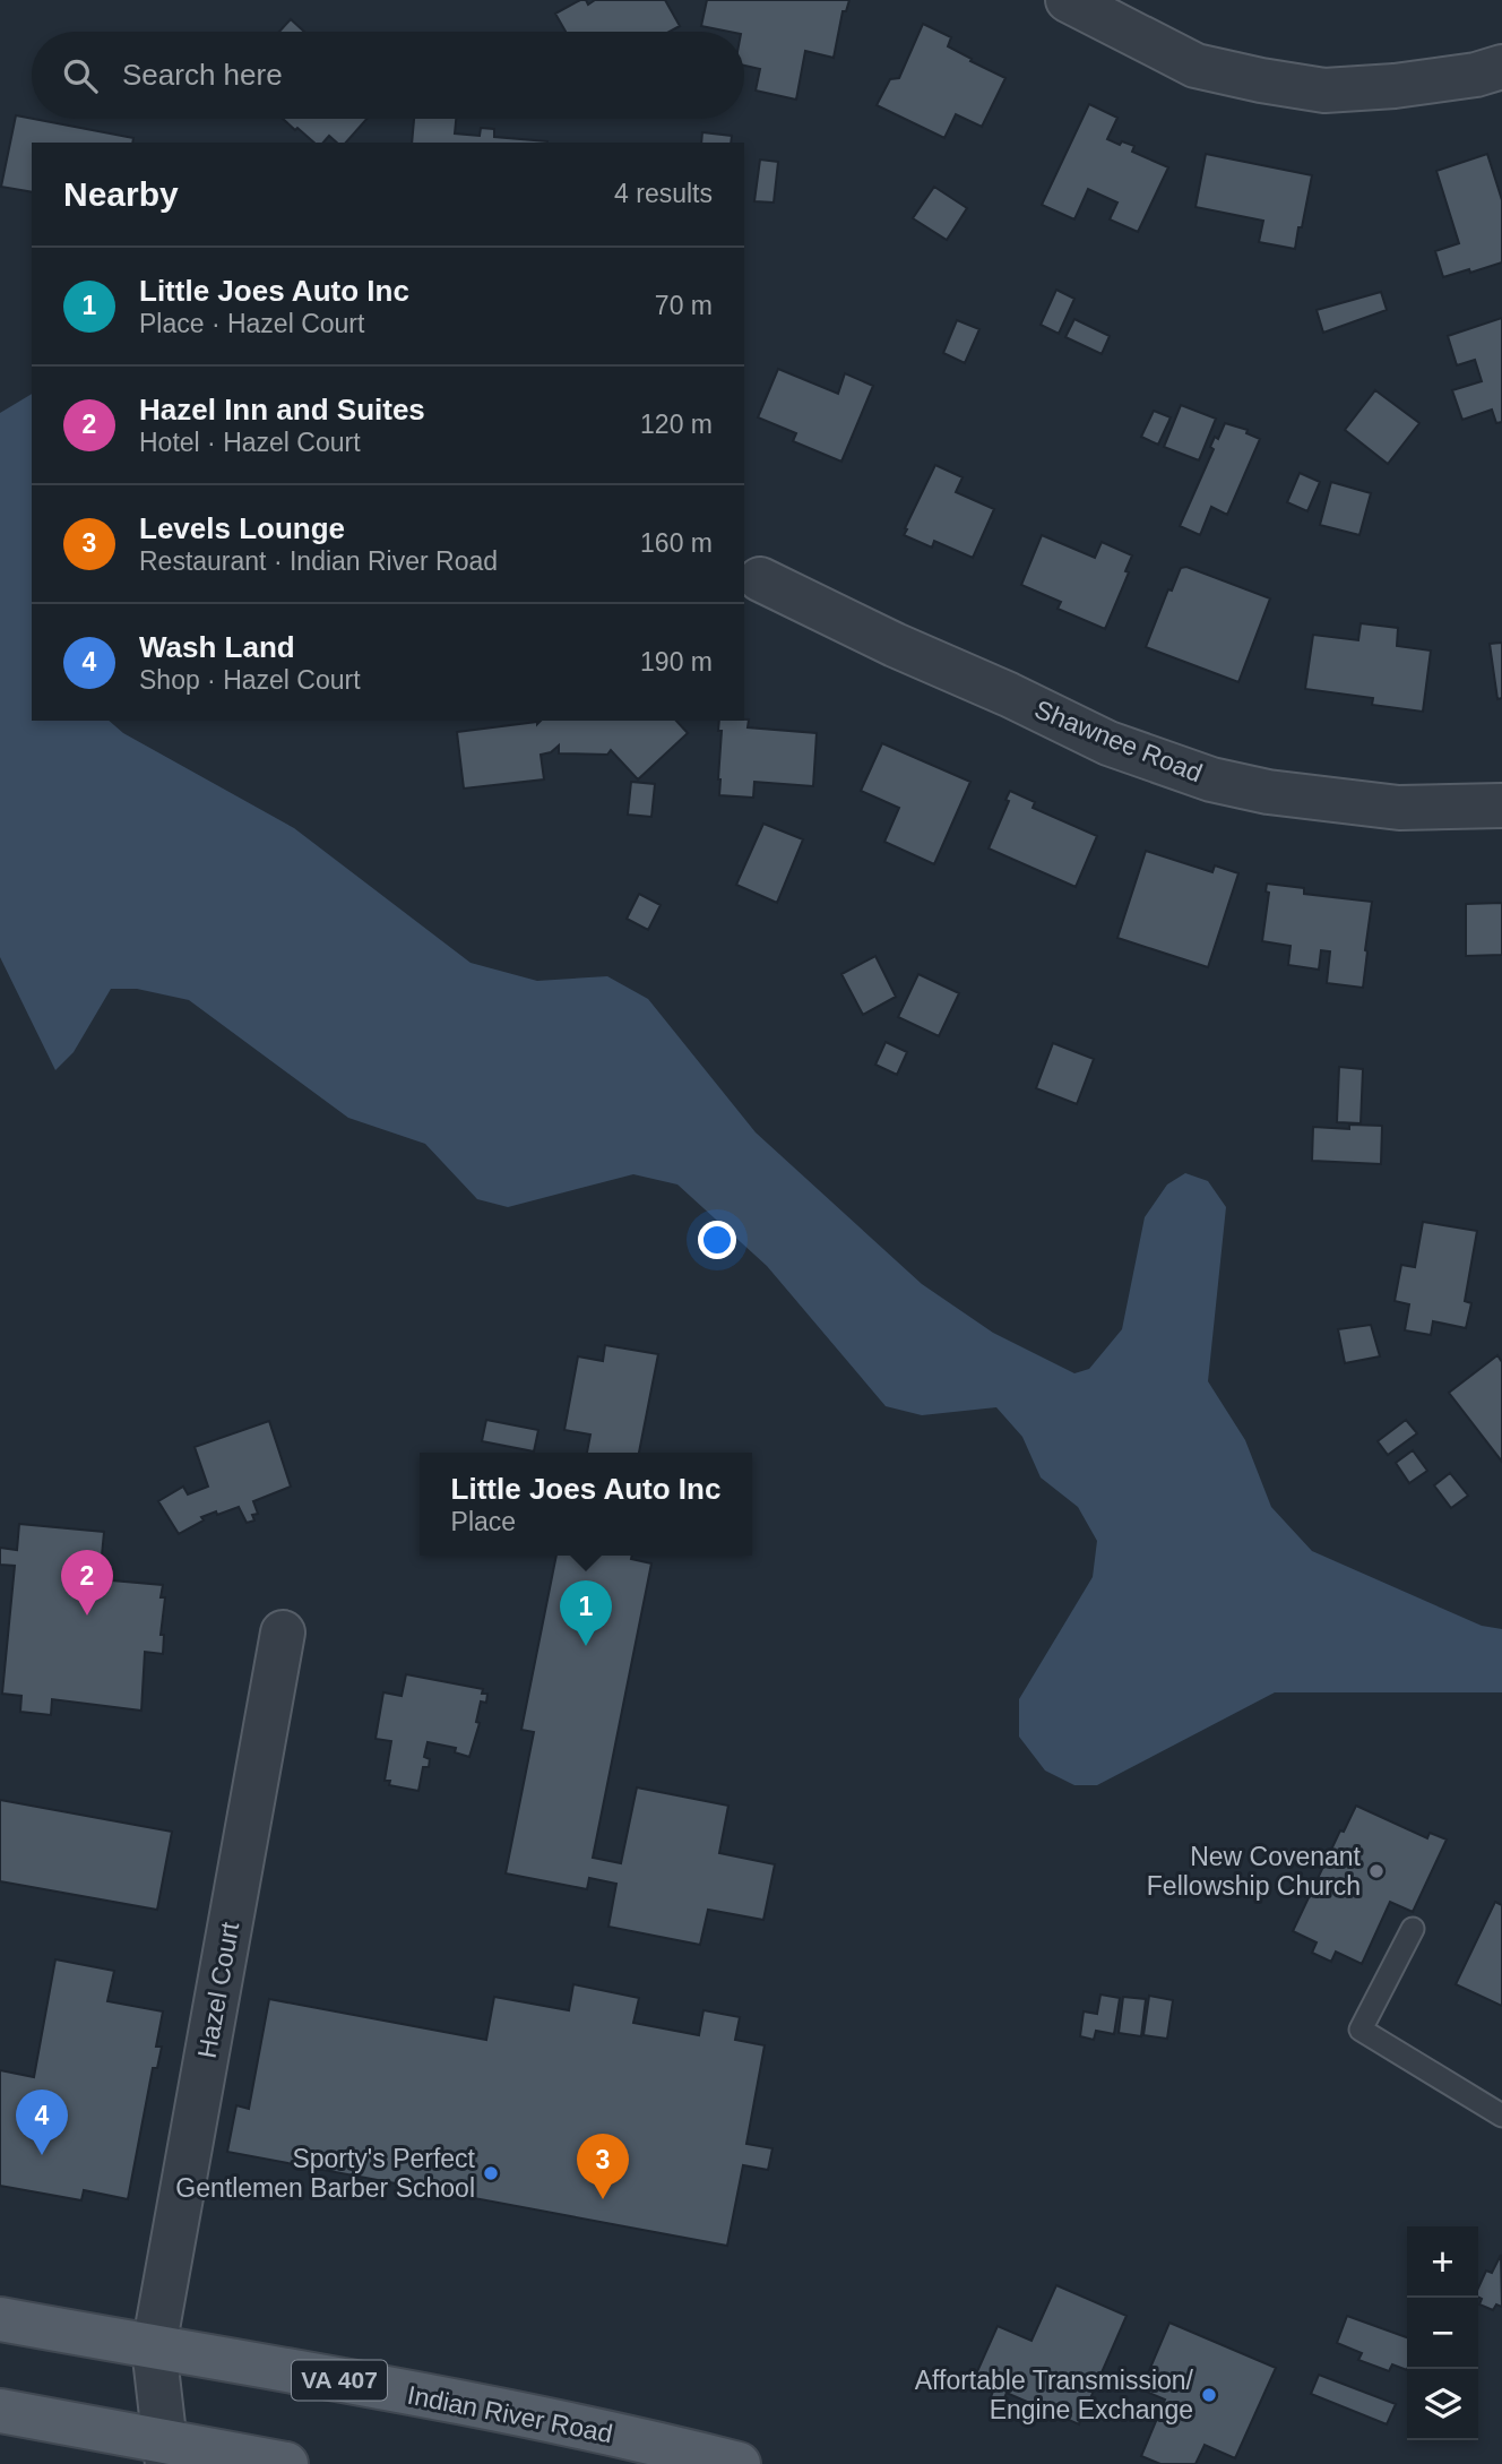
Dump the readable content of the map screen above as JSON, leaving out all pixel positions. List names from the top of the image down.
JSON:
{
  "streets": {
    "main road": ["VA 407", "Indian River Road"],
    "street": ["Shawnee Road", "Hazel Court"]
  },
  "crossings": [
    ["Hazel Court", "Indian River Road"]
  ],
  "places": ["New Covenant Fellowship Church", "Sporty's Perfect Gentlemen Barber School", "Affortable Transmission/ Engine Exchange"],
  "page": {
    "search": "Search here",
    "heading": ["Nearby", "4 results"],
    "list": [
      {
        "mark": "1",
        "name": "Little Joes Auto Inc",
        "note": "Place · Hazel Court",
        "value": "70 m"
      },
      {
        "mark": "2",
        "name": "Hazel Inn and Suites",
        "note": "Hotel · Hazel Court",
        "value": "120 m"
      },
      {
        "mark": "3",
        "name": "Levels Lounge",
        "note": "Restaurant · Indian River Road",
        "value": "160 m"
      },
      {
        "mark": "4",
        "name": "Wash Land",
        "note": "Shop · Hazel Court",
        "value": "190 m"
      }
    ],
    "popup": ["Little Joes Auto Inc", "Place"],
    "pins": [
      "2",
      "1",
      "4",
      "3"
    ],
    "map_buttons": ["+", "−"]
  }
}
